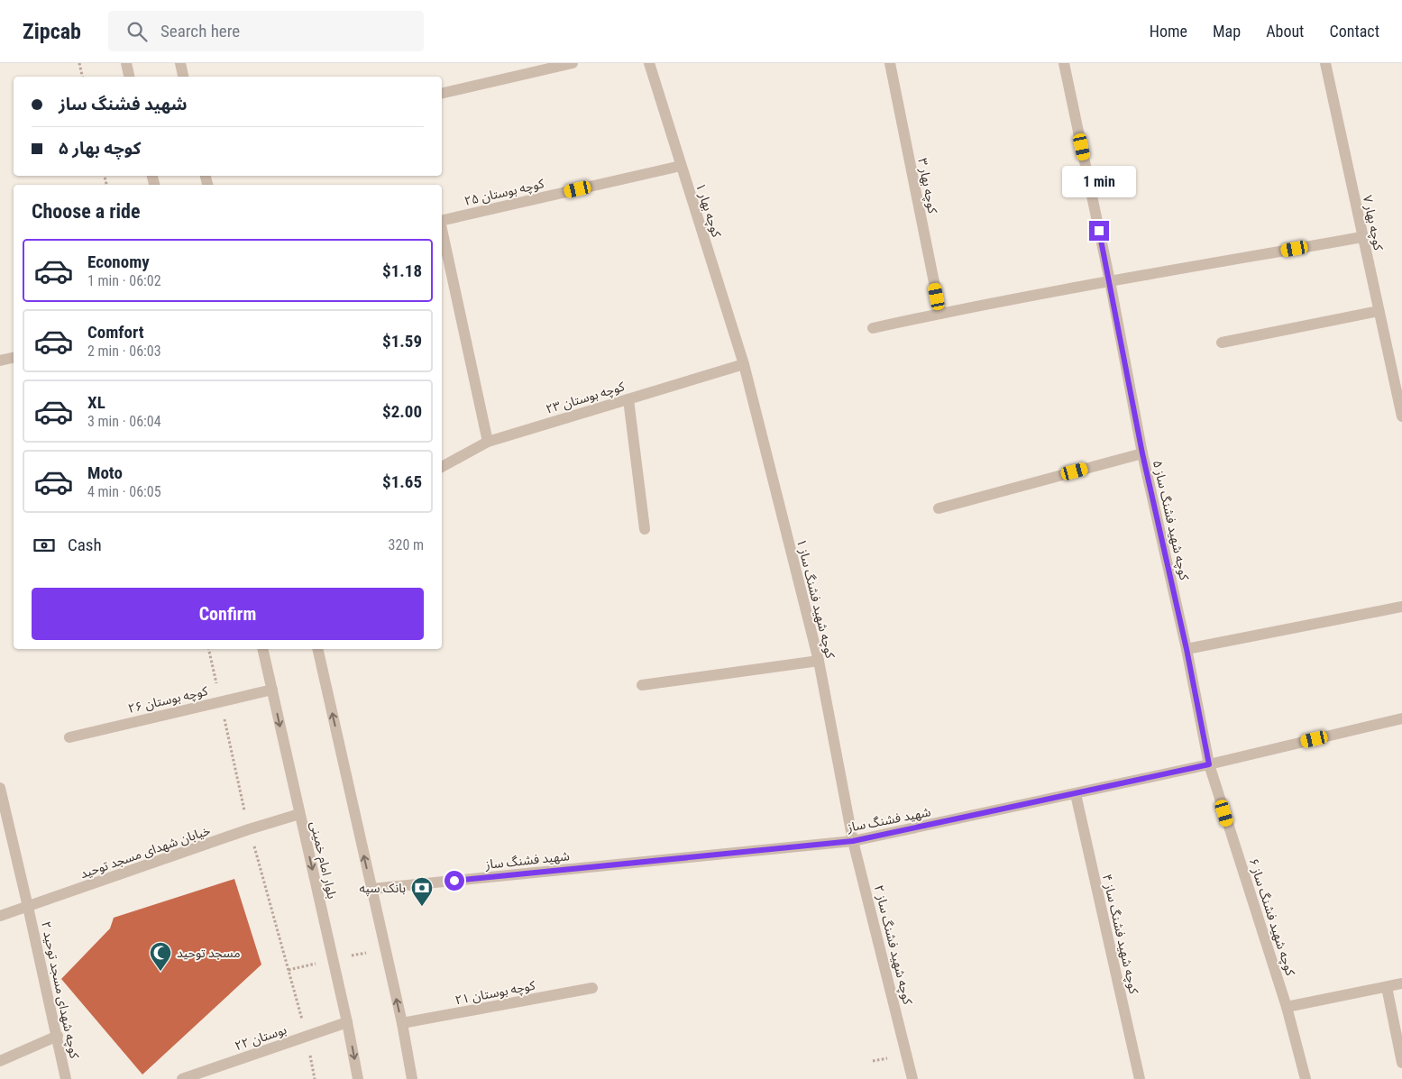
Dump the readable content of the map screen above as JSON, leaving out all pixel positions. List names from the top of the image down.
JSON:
{
  "streets": {
    "street": [
      "کوچه بهار ۳",
      "کوچه بوستان ۲۵",
      "کوچه بهار ۱",
      "کوچه بهار ۷",
      "کوچه بوستان ۲۳",
      "کوچه شهید فشنگ ساز ۵",
      "کوچه شهید فشنگ ساز ۱",
      "کوچه بوستان ۲۶",
      "شهید فشنگ ساز",
      "خیابان شهدای مسجد توحید",
      "بلوار امام خمینی",
      "کوچه شهید فشنگ ساز ۶",
      "کوچه شهید فشنگ ساز ۴",
      "کوچه شهید فشنگ ساز ۲",
      "کوچه شهدای مسجد توحید ۲",
      "کوچه بوستان ۲۱",
      "بوستان ۲۲"
    ]
  },
  "crossings": [
    ["کوچه بوستان ۲۵", "کوچه بهار ۱"],
    ["کوچه بهار ۱", "کوچه بوستان ۲۳"],
    ["کوچه بهار ۱", "کوچه شهید فشنگ ساز ۱"],
    ["کوچه بوستان ۲۳", "کوچه شهید فشنگ ساز ۱"],
    ["کوچه شهید فشنگ ساز ۵", "شهید فشنگ ساز"],
    ["کوچه شهید فشنگ ساز ۵", "کوچه شهید فشنگ ساز ۶"],
    ["کوچه شهید فشنگ ساز ۱", "شهید فشنگ ساز"],
    ["کوچه شهید فشنگ ساز ۱", "کوچه شهید فشنگ ساز ۲"],
    ["کوچه بوستان ۲۶", "بلوار امام خمینی"],
    ["شهید فشنگ ساز", "کوچه شهید فشنگ ساز ۶"],
    ["شهید فشنگ ساز", "کوچه شهید فشنگ ساز ۴"],
    ["شهید فشنگ ساز", "کوچه شهید فشنگ ساز ۲"],
    ["خیابان شهدای مسجد توحید", "بلوار امام خمینی"],
    ["خیابان شهدای مسجد توحید", "کوچه شهدای مسجد توحید ۲"],
    ["بلوار امام خمینی", "بوستان ۲۲"]
  ],
  "places": {
    "bank": ["بانک سپه"],
    "mosque": ["مسجد توحید"]
  },
  "page": {
    "header": "Zipcab",
    "search": "Search here",
    "nav": [
      "Home",
      "Map",
      "About",
      "Contact"
    ],
    "banner": ["شهید فشنگ ساز", "کوچه بهار ۵"],
    "bubble": "1 min",
    "heading": "Choose a ride",
    "list": [
      {
        "name": "Economy",
        "note": "1 min · 06:02",
        "value": "$1.18"
      },
      {
        "name": "Comfort",
        "note": "2 min · 06:03",
        "value": "$1.59"
      },
      {
        "name": "XL",
        "note": "3 min · 06:04",
        "value": "$2.00"
      },
      {
        "name": "Moto",
        "note": "4 min · 06:05",
        "value": "$1.65"
      }
    ],
    "pay": ["Cash", "320 m"],
    "buttons": "Confirm"
  }
}
